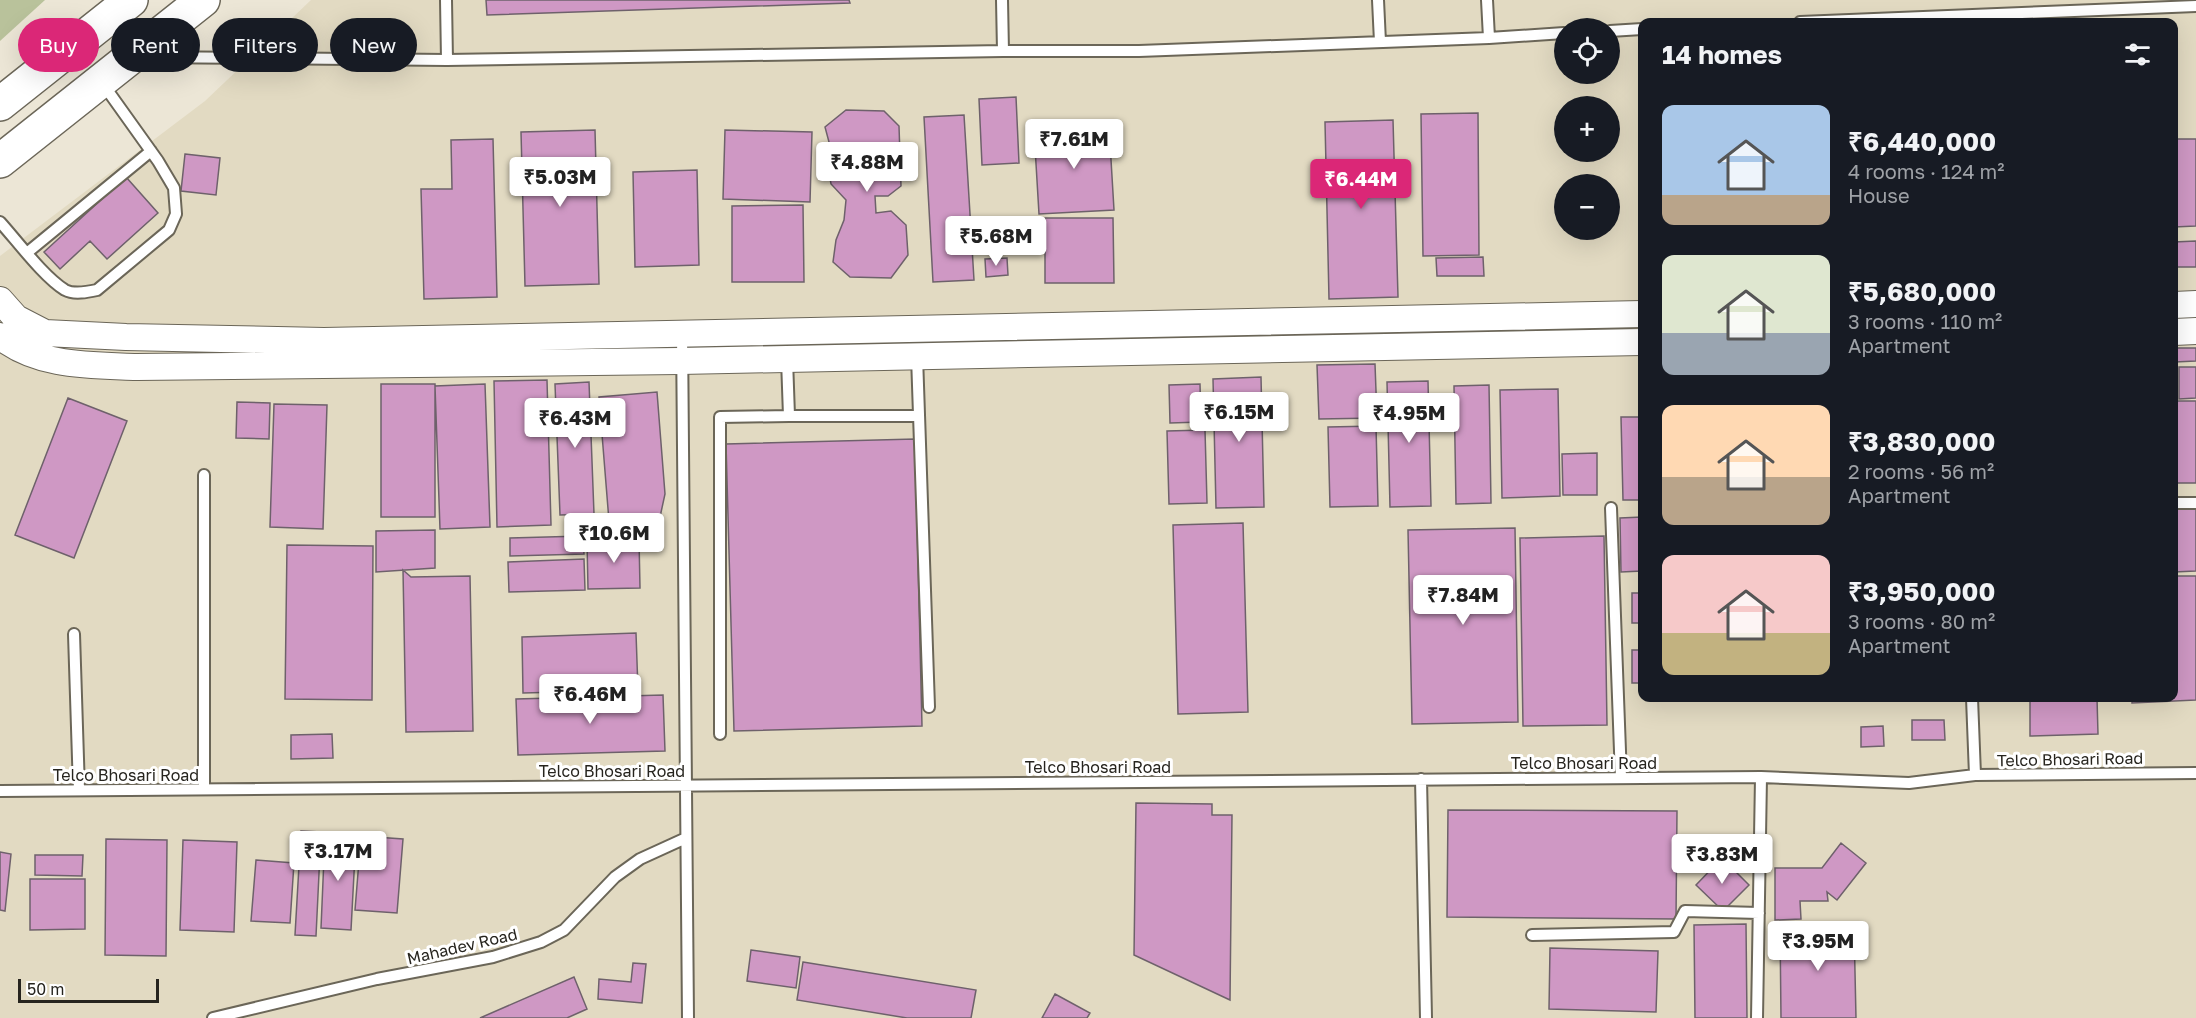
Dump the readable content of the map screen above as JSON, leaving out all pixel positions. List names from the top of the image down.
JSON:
{
  "streets": {
    "lane": ["Telco Bhosari Road", "Mahadev Road"]
  },
  "scale_bar": "50 m",
  "page": {
    "map_buttons": ["+", "−"],
    "chip": [
      "Buy",
      "Rent",
      "Filters",
      "New"
    ],
    "heading": "14 homes",
    "list": [
      {
        "name": "₹6,440,000",
        "note": "4 rooms · 124 m² · House"
      },
      {
        "name": "₹5,680,000",
        "note": "3 rooms · 110 m² · Apartment"
      },
      {
        "name": "₹3,830,000",
        "note": "2 rooms · 56 m² · Apartment"
      },
      {
        "name": "₹3,950,000",
        "note": "3 rooms · 80 m² · Apartment"
      }
    ],
    "price": [
      "₹7.61M",
      "₹4.88M",
      "₹5.03M",
      "₹6.44M",
      "₹5.68M",
      "₹6.15M",
      "₹4.95M",
      "₹6.43M",
      "₹10.6M",
      "₹7.84M",
      "₹6.46M",
      "₹3.17M",
      "₹3.83M",
      "₹3.95M"
    ],
    "scale": "50 m"
  }
}
